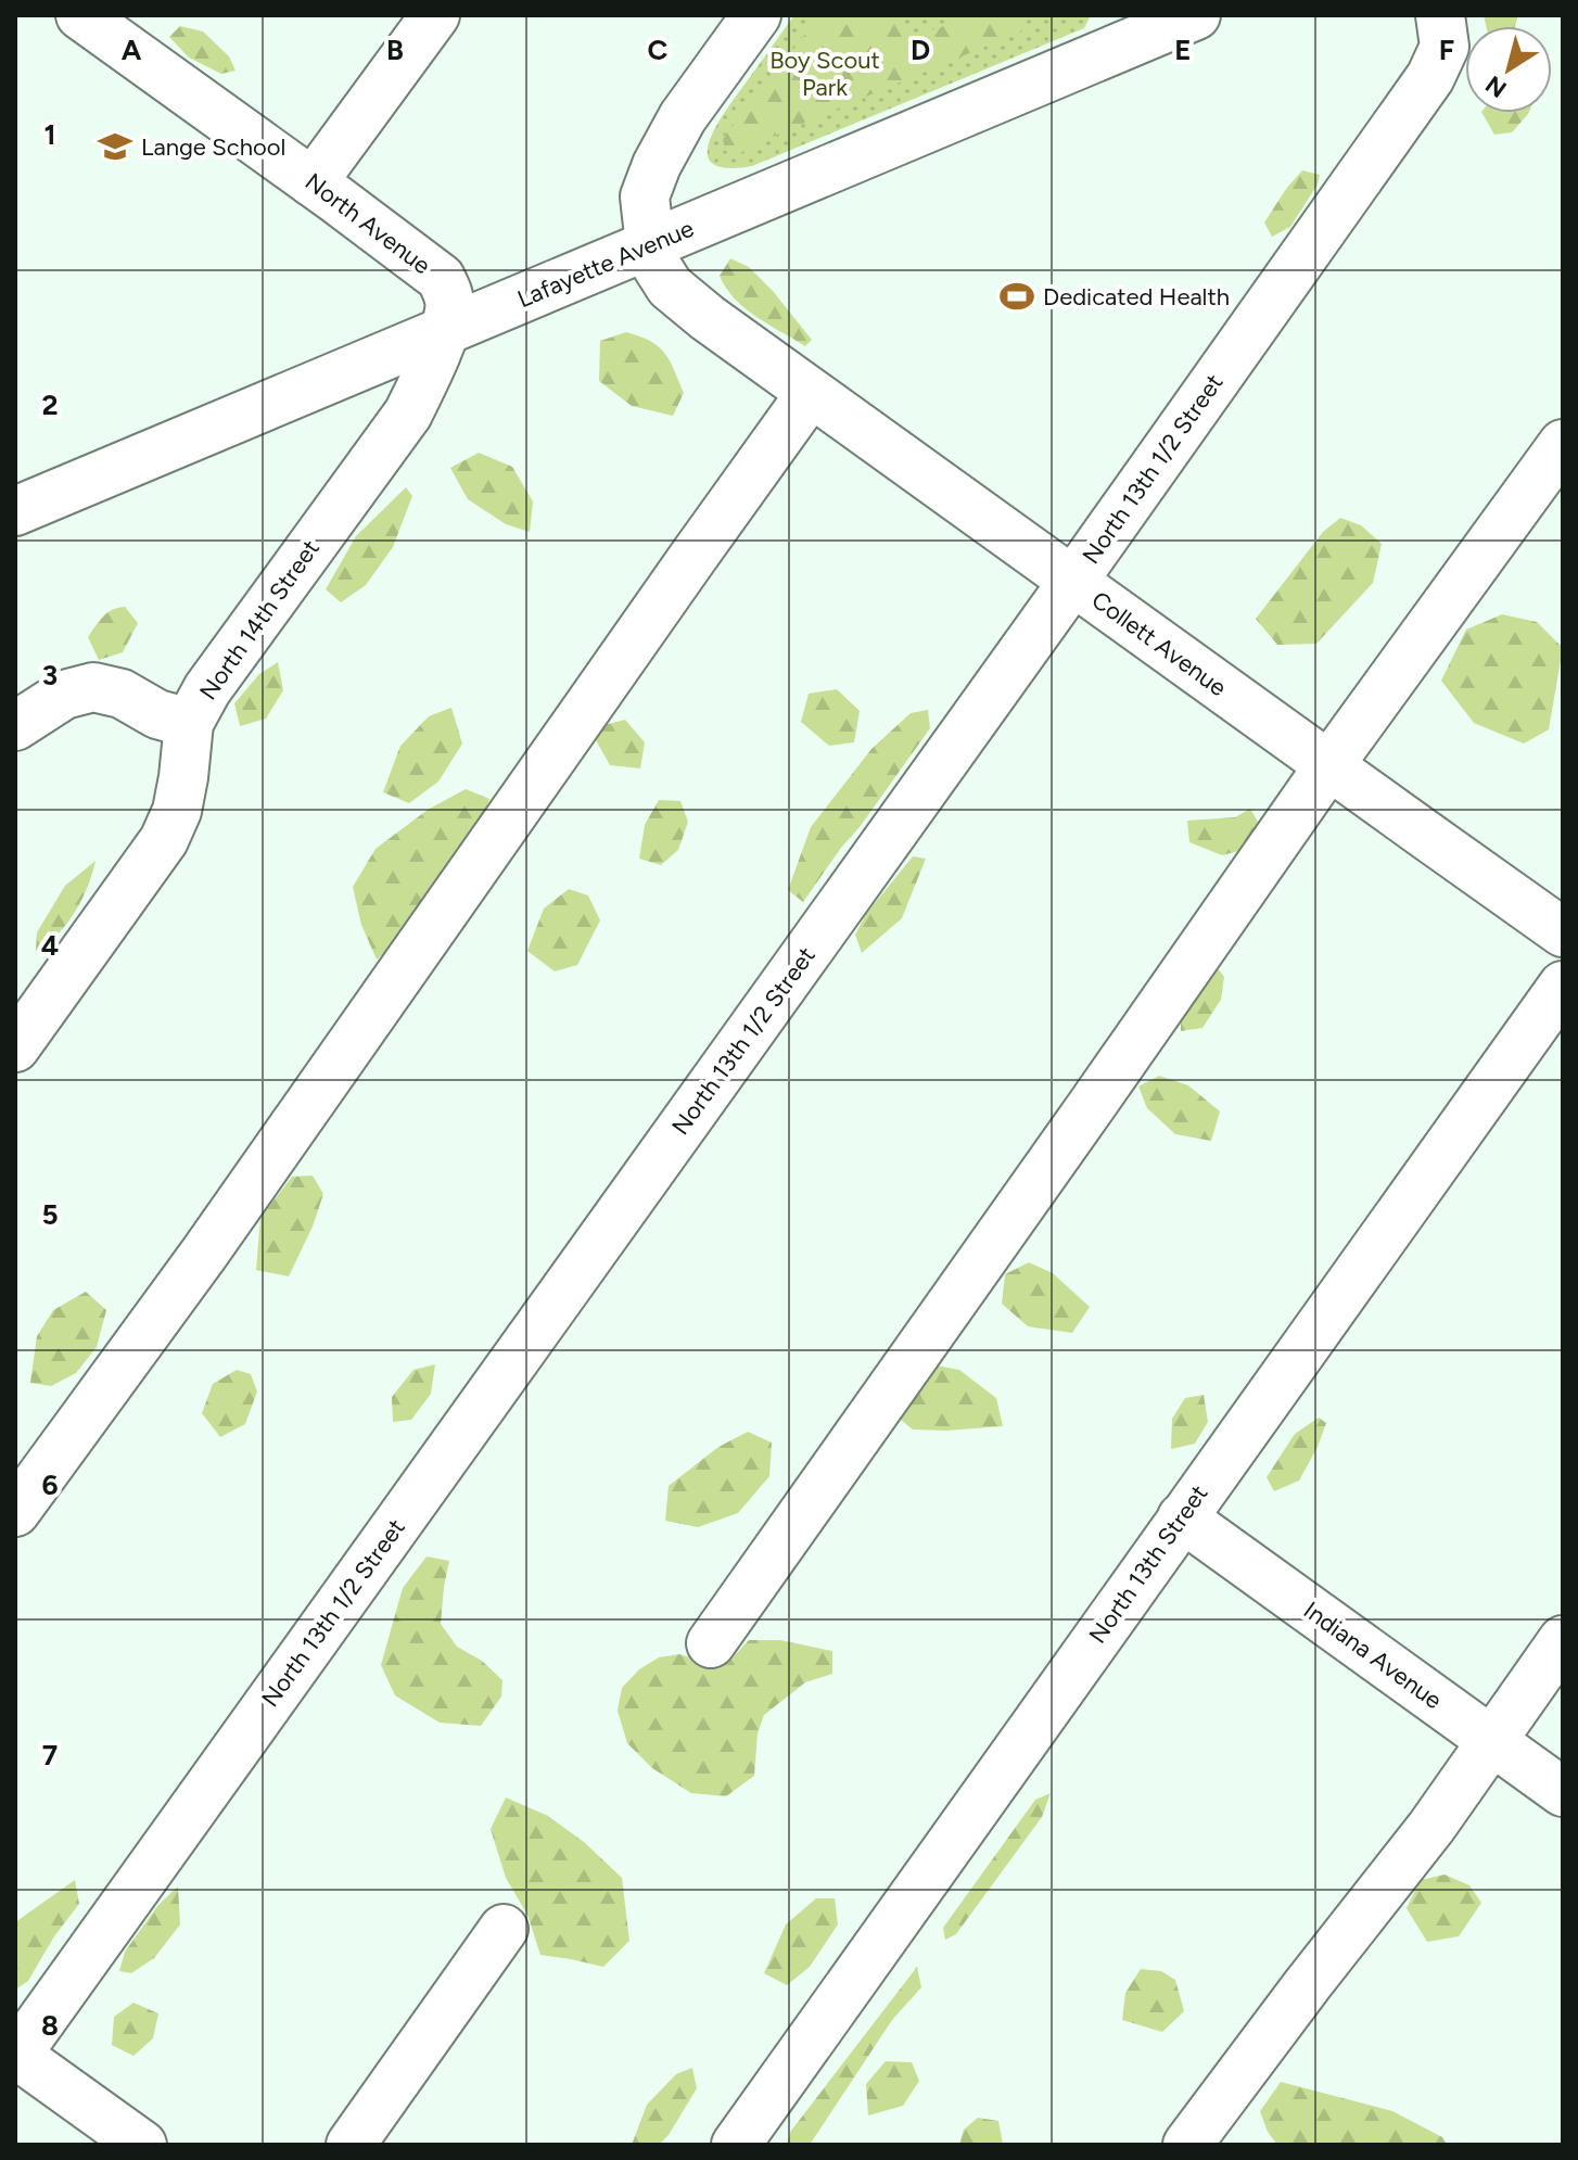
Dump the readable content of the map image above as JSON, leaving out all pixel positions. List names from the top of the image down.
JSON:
{
  "streets": {
    "street": [
      "North Avenue",
      "Lafayette Avenue",
      "North 13th 1/2 Street",
      "North 14th Street",
      "Collett Avenue",
      "North 13th Street",
      "Indiana Avenue"
    ]
  },
  "crossings": [
    ["North Avenue", "Lafayette Avenue"],
    ["North Avenue", "North 14th Street"],
    ["Lafayette Avenue", "North 14th Street"],
    ["Lafayette Avenue", "Collett Avenue"],
    ["North 13th 1/2 Street", "Collett Avenue"],
    ["North 13th Street", "Indiana Avenue"]
  ],
  "parks": ["Boy Scout Park"],
  "places": {
    "school or university": ["Lange School"],
    "sports": ["Dedicated Health"]
  },
  "north": "bottom left",
  "grid": {
    "columns": [
      "A",
      "B",
      "C",
      "D",
      "E",
      "F"
    ],
    "rows": [
      "1",
      "2",
      "3",
      "4",
      "5",
      "6",
      "7",
      "8"
    ]
  }
}
